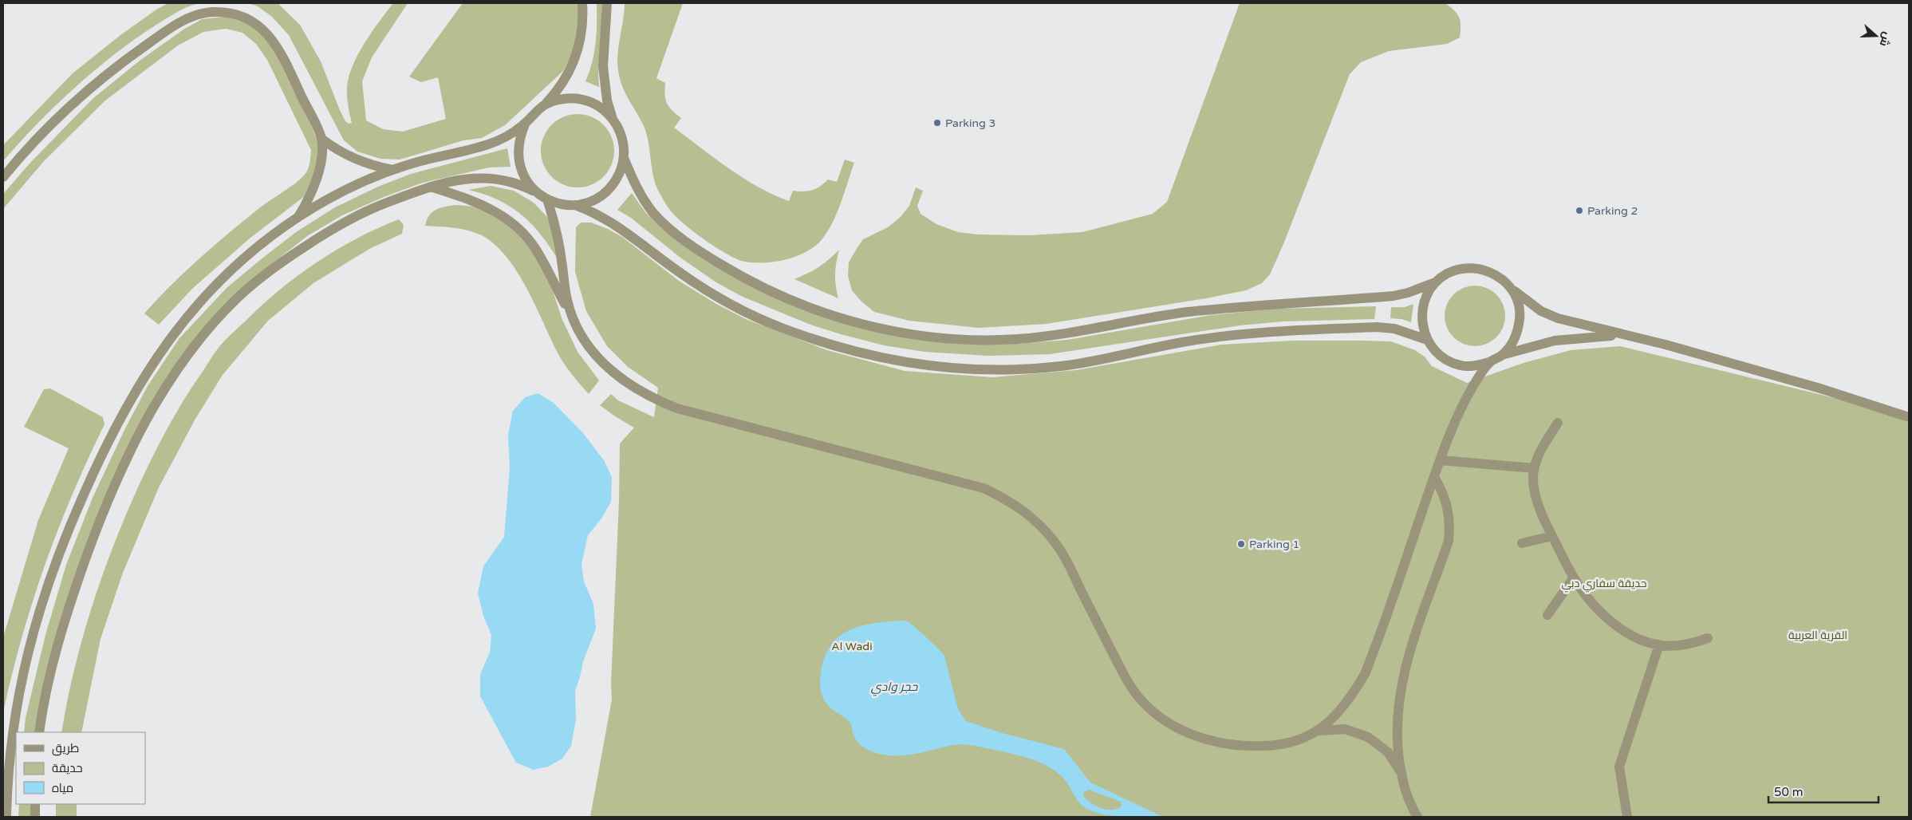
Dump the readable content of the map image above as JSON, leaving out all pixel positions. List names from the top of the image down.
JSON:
{
  "water": ["حجر وادي"],
  "parks": ["حديقة سفاري دبي", "القرية العربية", "Al Wadi"],
  "places": ["Parking 3", "Parking 2", "Parking 1"],
  "legend": ["طريق", "حديقة", "مياه"],
  "scale_bar": "50 m",
  "north": "right"
}
